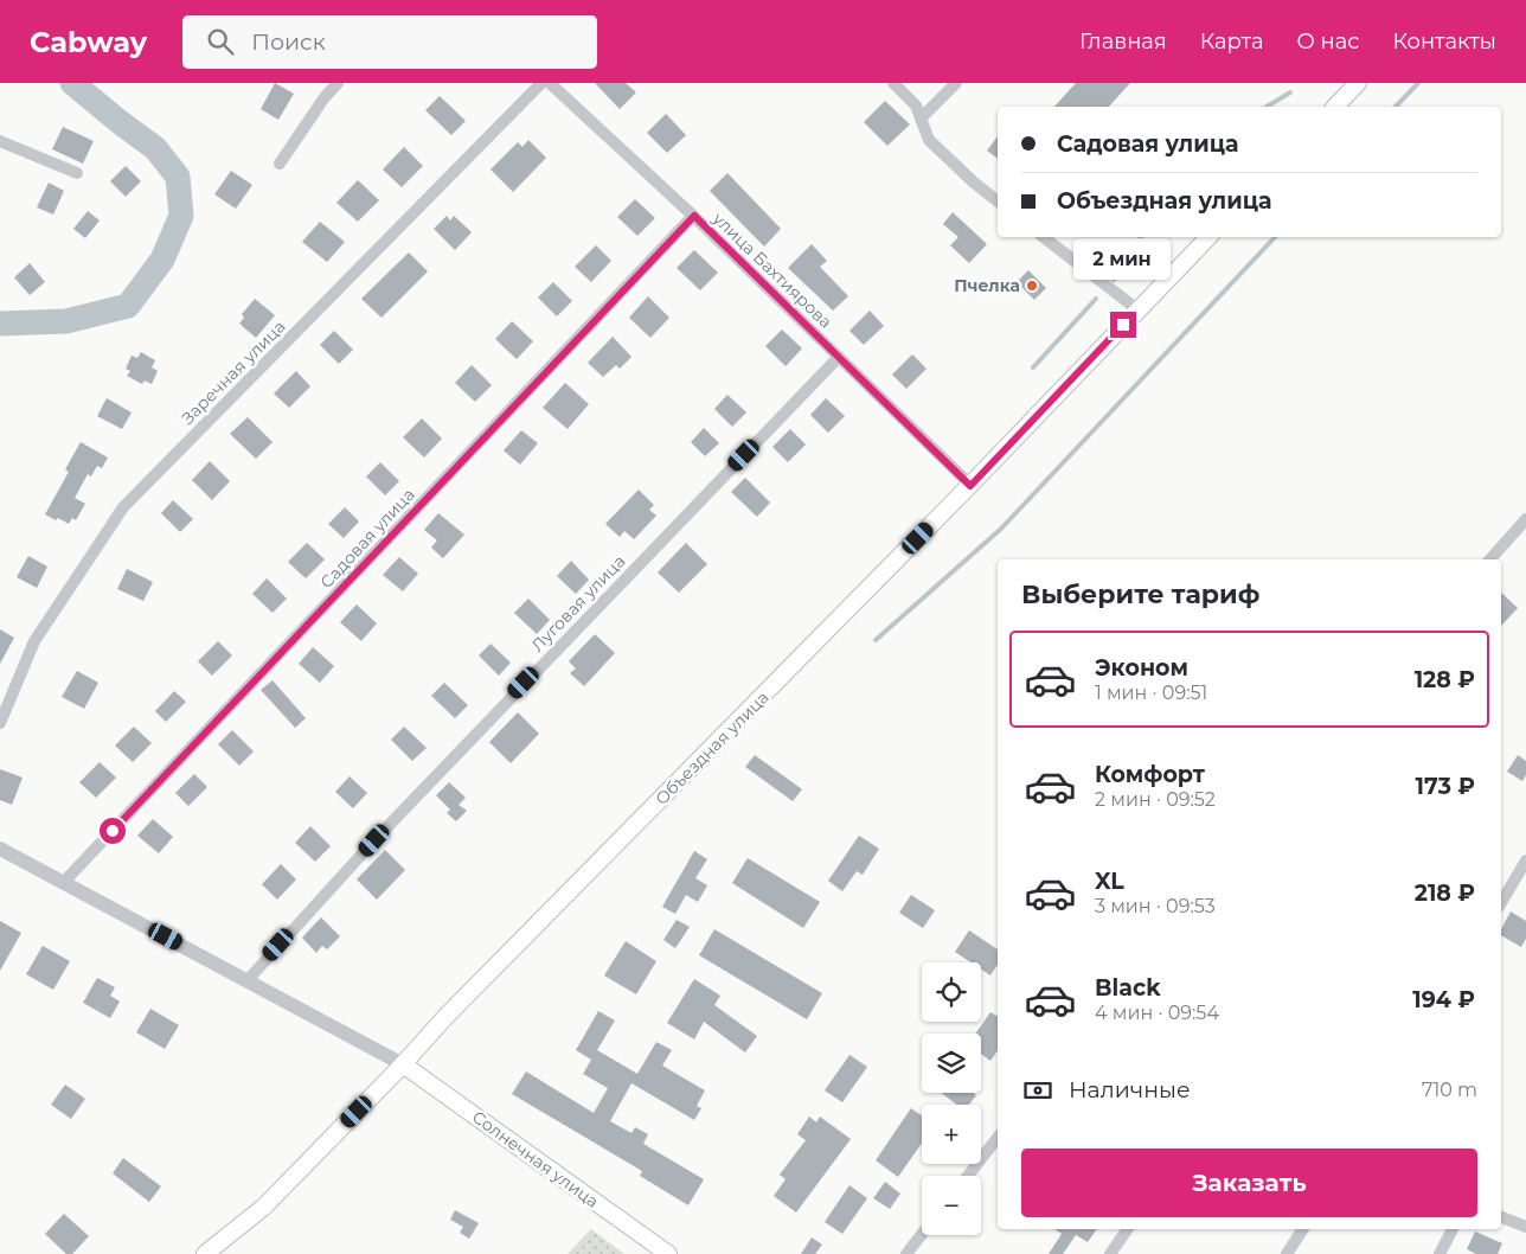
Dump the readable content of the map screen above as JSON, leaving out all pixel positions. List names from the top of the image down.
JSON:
{
  "streets": {
    "main road": ["Объездная улица", "Солнечная улица"],
    "street": [
      "улица Бахтиярова",
      "Заречная улица",
      "Садовая улица",
      "Луговая улица"
    ]
  },
  "crossings": [
    ["улица Бахтиярова", "Садовая улица"],
    ["улица Бахтиярова", "Луговая улица"],
    ["улица Бахтиярова", "Объездная улица"],
    ["Объездная улица", "Солнечная улица"]
  ],
  "places": ["Пчелка"],
  "page": {
    "header": "Cabway",
    "search": "Поиск",
    "nav": [
      "Главная",
      "Карта",
      "О нас",
      "Контакты"
    ],
    "banner": ["Садовая улица", "Объездная улица"],
    "bubble": "2 мин",
    "heading": "Выберите тариф",
    "list": [
      {
        "name": "Эконом",
        "note": "1 мин · 09:51",
        "value": "128 ₽"
      },
      {
        "name": "Комфорт",
        "note": "2 мин · 09:52",
        "value": "173 ₽"
      },
      {
        "name": "XL",
        "note": "3 мин · 09:53",
        "value": "218 ₽"
      },
      {
        "name": "Black",
        "note": "4 мин · 09:54",
        "value": "194 ₽"
      }
    ],
    "map_buttons": ["+", "−"],
    "pay": ["Наличные", "710 m"],
    "buttons": "Заказать"
  }
}
